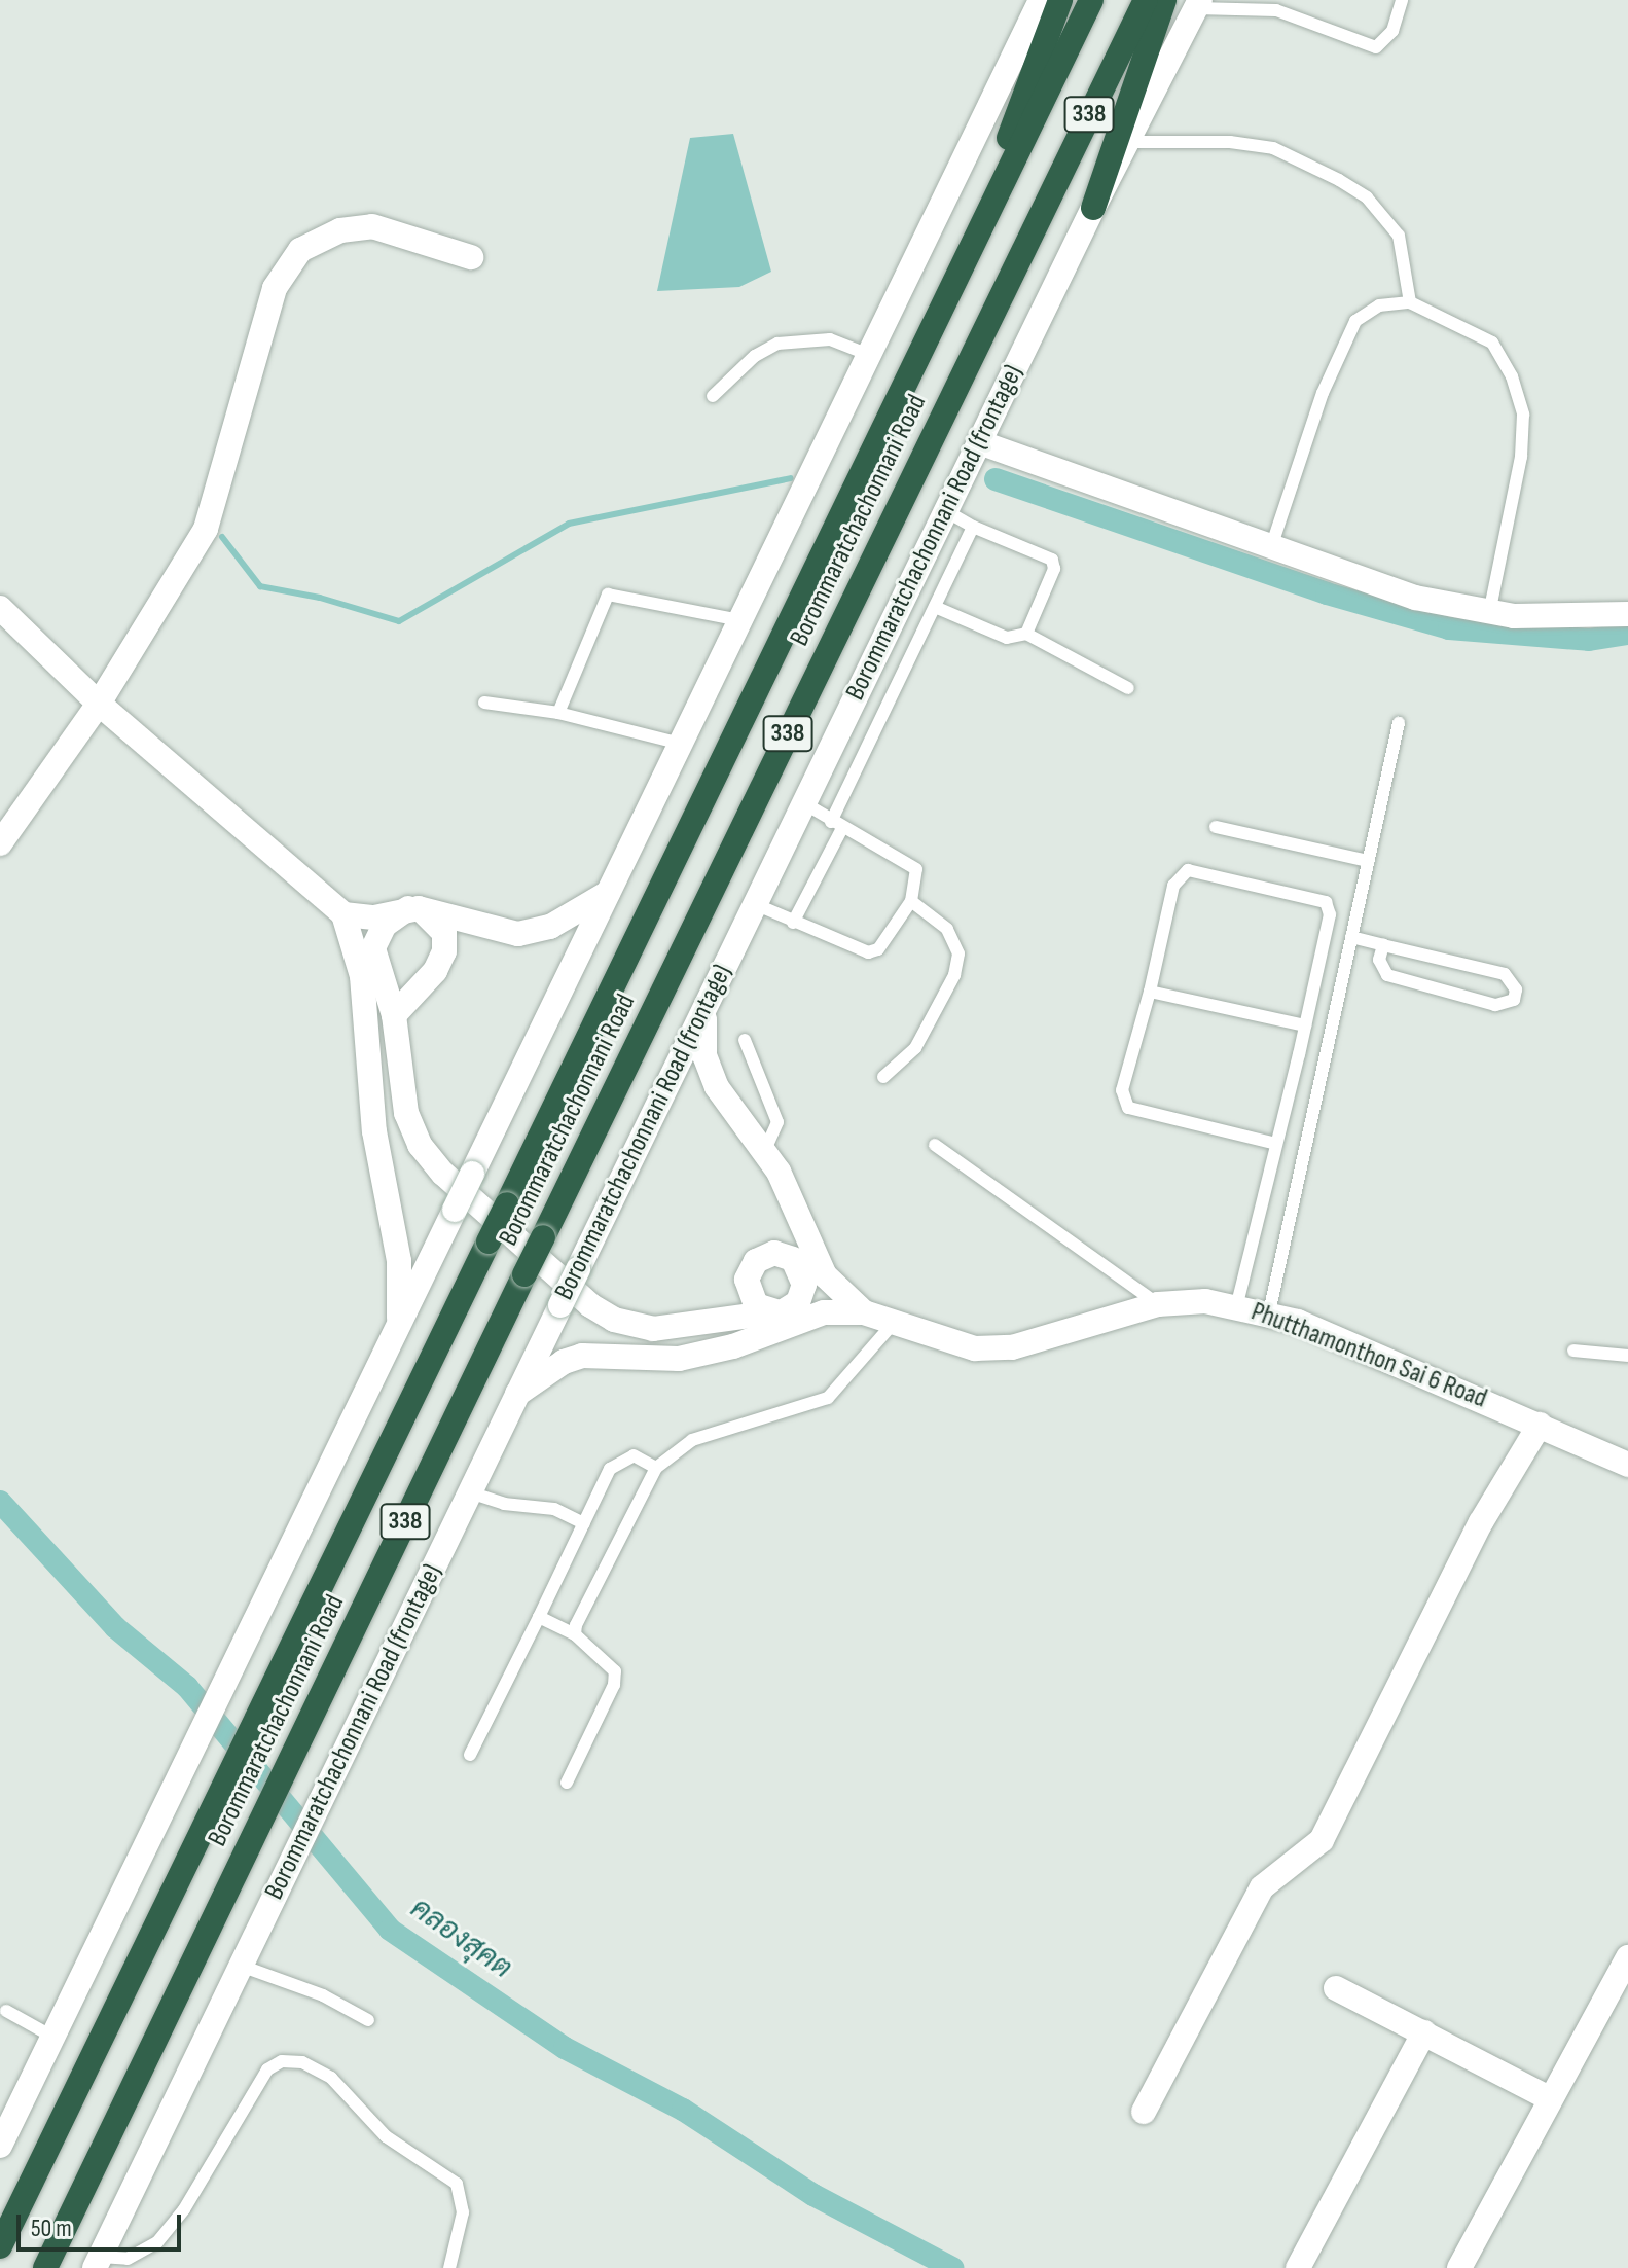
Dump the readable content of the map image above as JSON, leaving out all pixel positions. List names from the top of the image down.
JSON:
{
  "streets": {
    "highway": ["338", "Borommaratchachonnani Road"],
    "street": ["Borommaratchachonnani Road (frontage)", "Phutthamonthon Sai 6 Road"]
  },
  "crossings": [
    ["Borommaratchachonnani Road (frontage)", "Phutthamonthon Sai 6 Road"]
  ],
  "water": ["คลองสุคต"],
  "scale_bar": "50 m"
}
